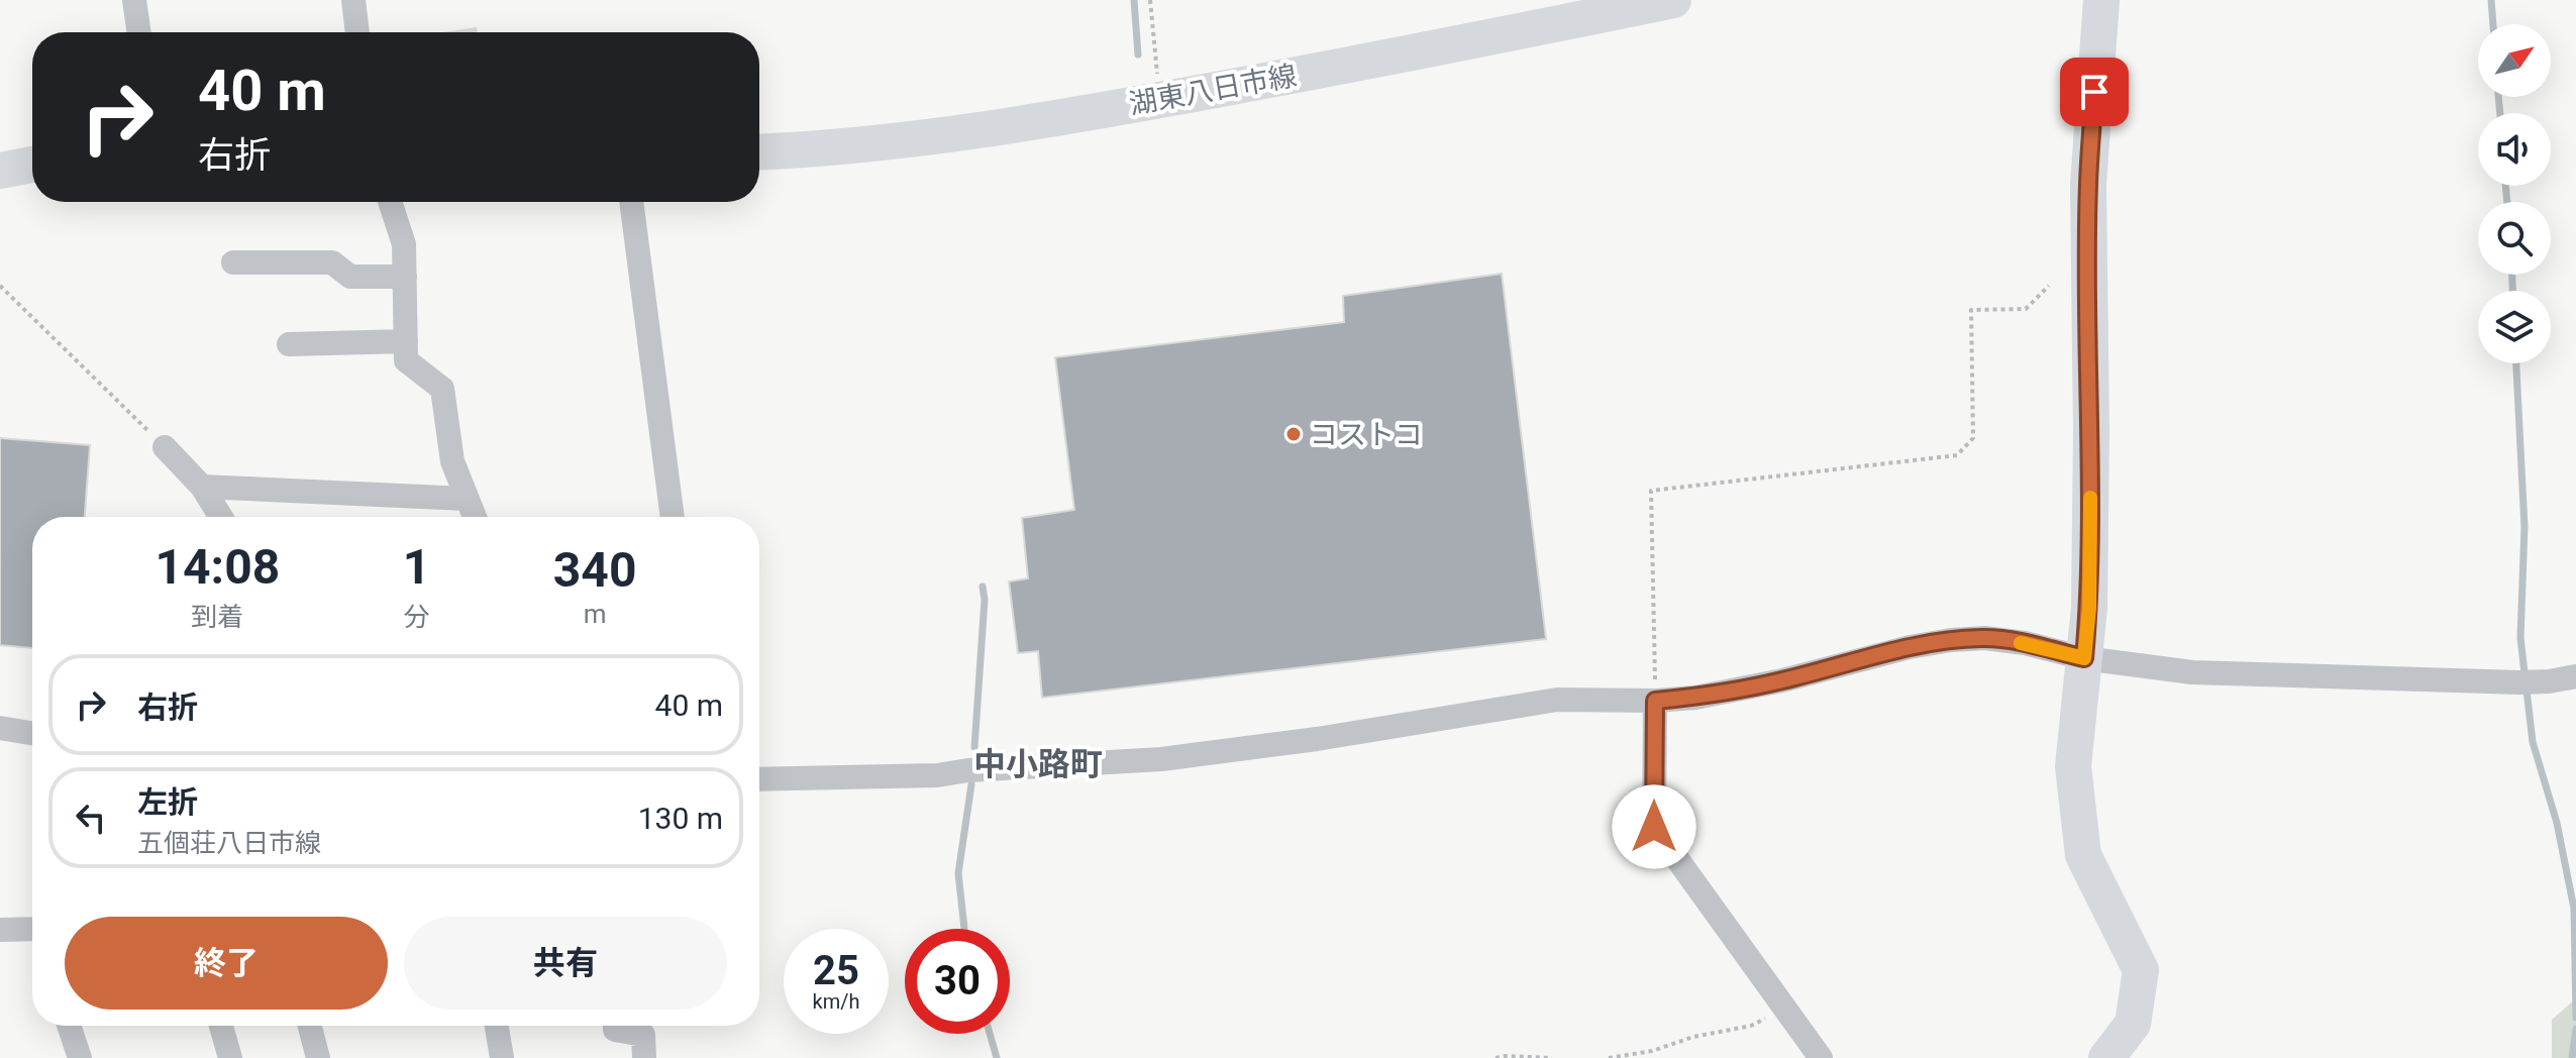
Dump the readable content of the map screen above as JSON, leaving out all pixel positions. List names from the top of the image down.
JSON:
{
  "streets": {
    "main road": ["湖東八日市線"]
  },
  "districts": ["中小路町"],
  "places": ["コストコ"],
  "north": "top right",
  "page": {
    "turn": ["40 m", "右折"],
    "eta": [
      "14:08",
      "到着",
      "1",
      "分",
      "340",
      "m"
    ],
    "list": [
      {
        "name": "右折",
        "value": "40 m"
      },
      {
        "name": "左折",
        "note": "五個荘八日市線",
        "value": "130 m"
      }
    ],
    "buttons": ["終了", "共有"],
    "speed": "25 km/h",
    "limit": "30"
  }
}
